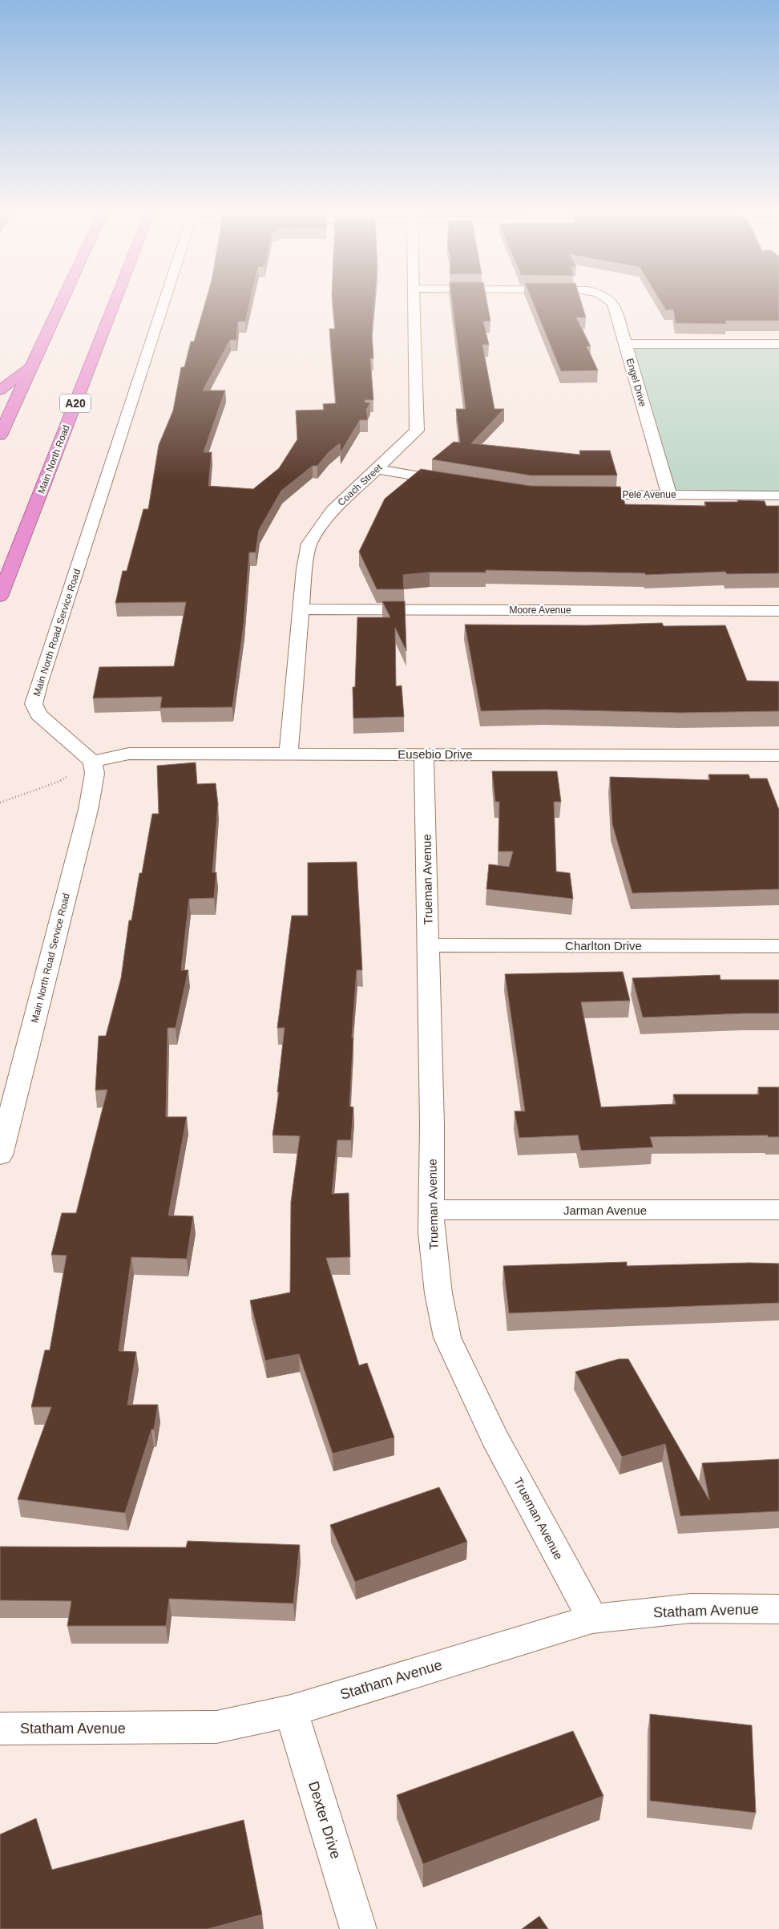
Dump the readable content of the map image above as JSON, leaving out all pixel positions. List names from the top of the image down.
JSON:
{
  "streets": {
    "highway": ["A20", "Main North Road"],
    "street": [
      "Engel Drive",
      "Coach Street",
      "Pele Avenue",
      "Moore Avenue",
      "Main North Road Service Road",
      "Eusebio Drive",
      "Trueman Avenue",
      "Charlton Drive",
      "Jarman Avenue",
      "Statham Avenue",
      "Dexter Drive"
    ]
  },
  "crossings": [
    ["Engel Drive", "Pele Avenue"],
    ["Coach Street", "Moore Avenue"],
    ["Coach Street", "Eusebio Drive"],
    ["Main North Road Service Road", "Eusebio Drive"],
    ["Eusebio Drive", "Trueman Avenue"],
    ["Trueman Avenue", "Charlton Drive"],
    ["Trueman Avenue", "Jarman Avenue"],
    ["Trueman Avenue", "Statham Avenue"],
    ["Statham Avenue", "Dexter Drive"]
  ]
}
